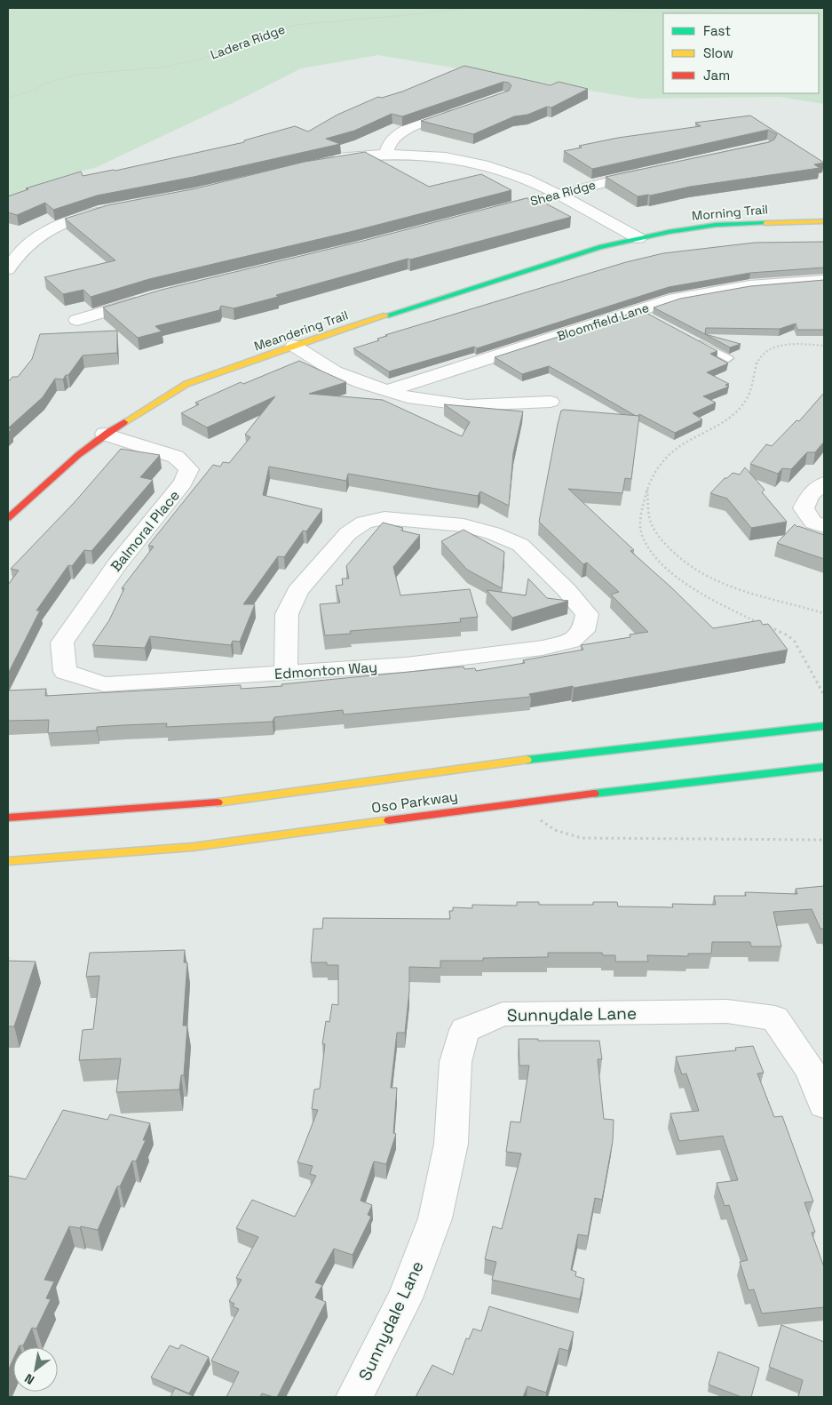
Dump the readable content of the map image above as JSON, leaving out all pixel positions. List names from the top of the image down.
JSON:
{
  "streets": {
    "main road": ["Morning Trail", "Meandering Trail", "Oso Parkway"],
    "street": [
      "Shea Ridge",
      "Bloomfield Lane",
      "Balmoral Place",
      "Edmonton Way",
      "Sunnydale Lane"
    ],
    "path": ["Ladera Ridge"]
  },
  "crossings": [
    ["Morning Trail", "Meandering Trail"],
    ["Meandering Trail", "Balmoral Place"],
    ["Balmoral Place", "Edmonton Way"]
  ],
  "legend": ["Fast", "Slow", "Jam"],
  "north": "bottom left"
}
